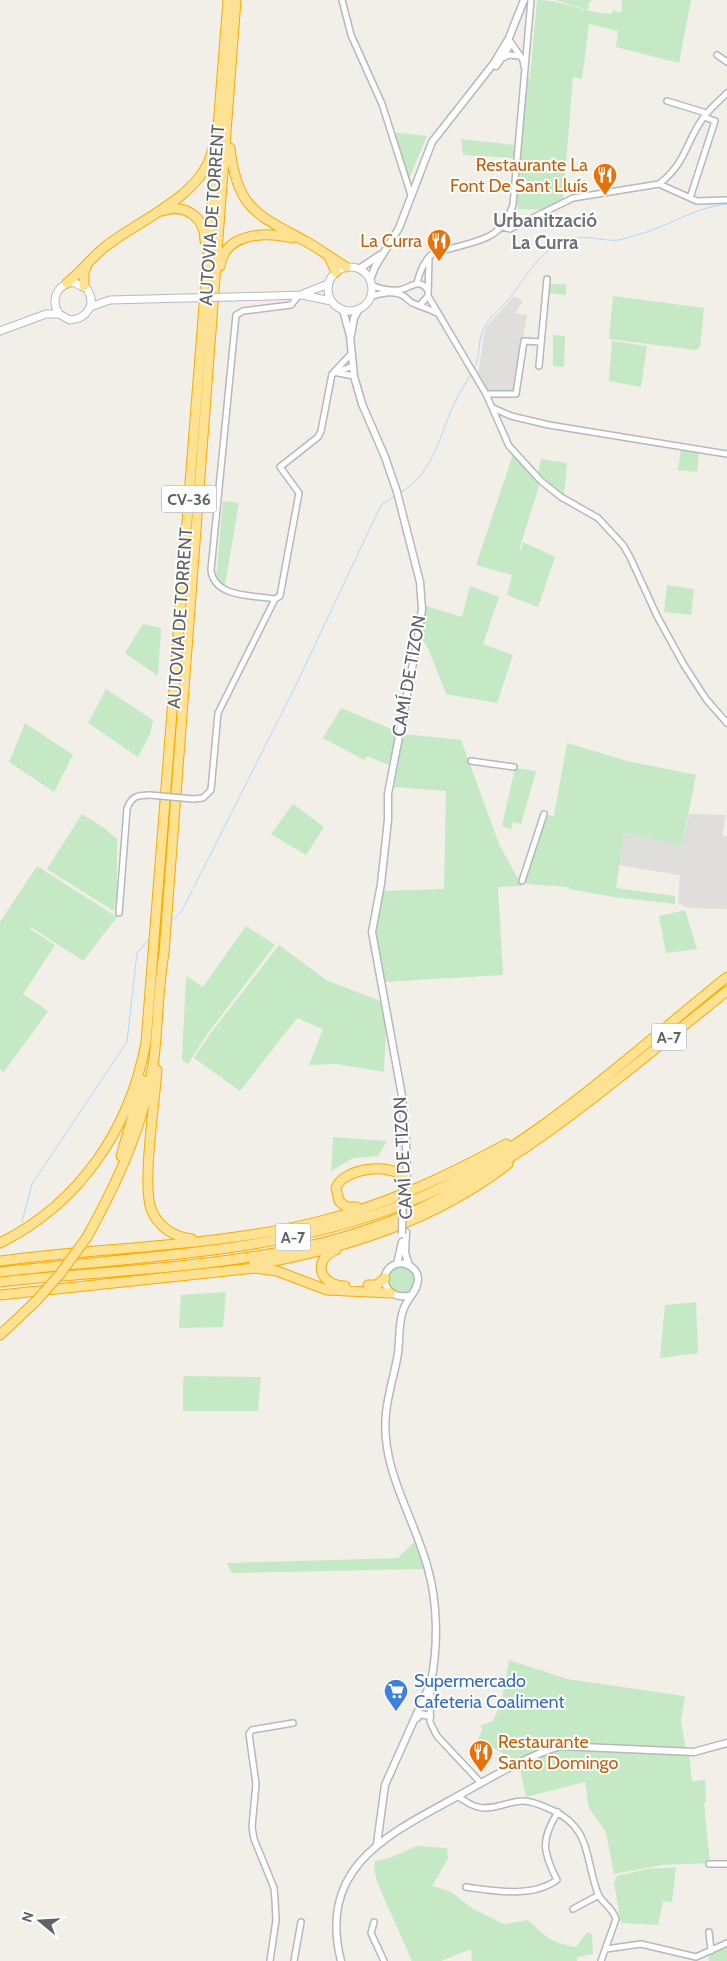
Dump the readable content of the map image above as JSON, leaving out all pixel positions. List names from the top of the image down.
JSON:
{
  "streets": {
    "highway": ["AUTOVIA DE TORRENT", "CV-36", "A-7"],
    "street": ["CAMÍ DE TIZON"]
  },
  "districts": ["Urbanització La Curra"],
  "places": {
    "restaurant": ["Restaurante La Font De Sant Lluís", "La Curra", "Restaurante Santo Domingo"],
    "supermarket": ["Supermercado Cafeteria Coaliment"]
  },
  "north": "left"
}
